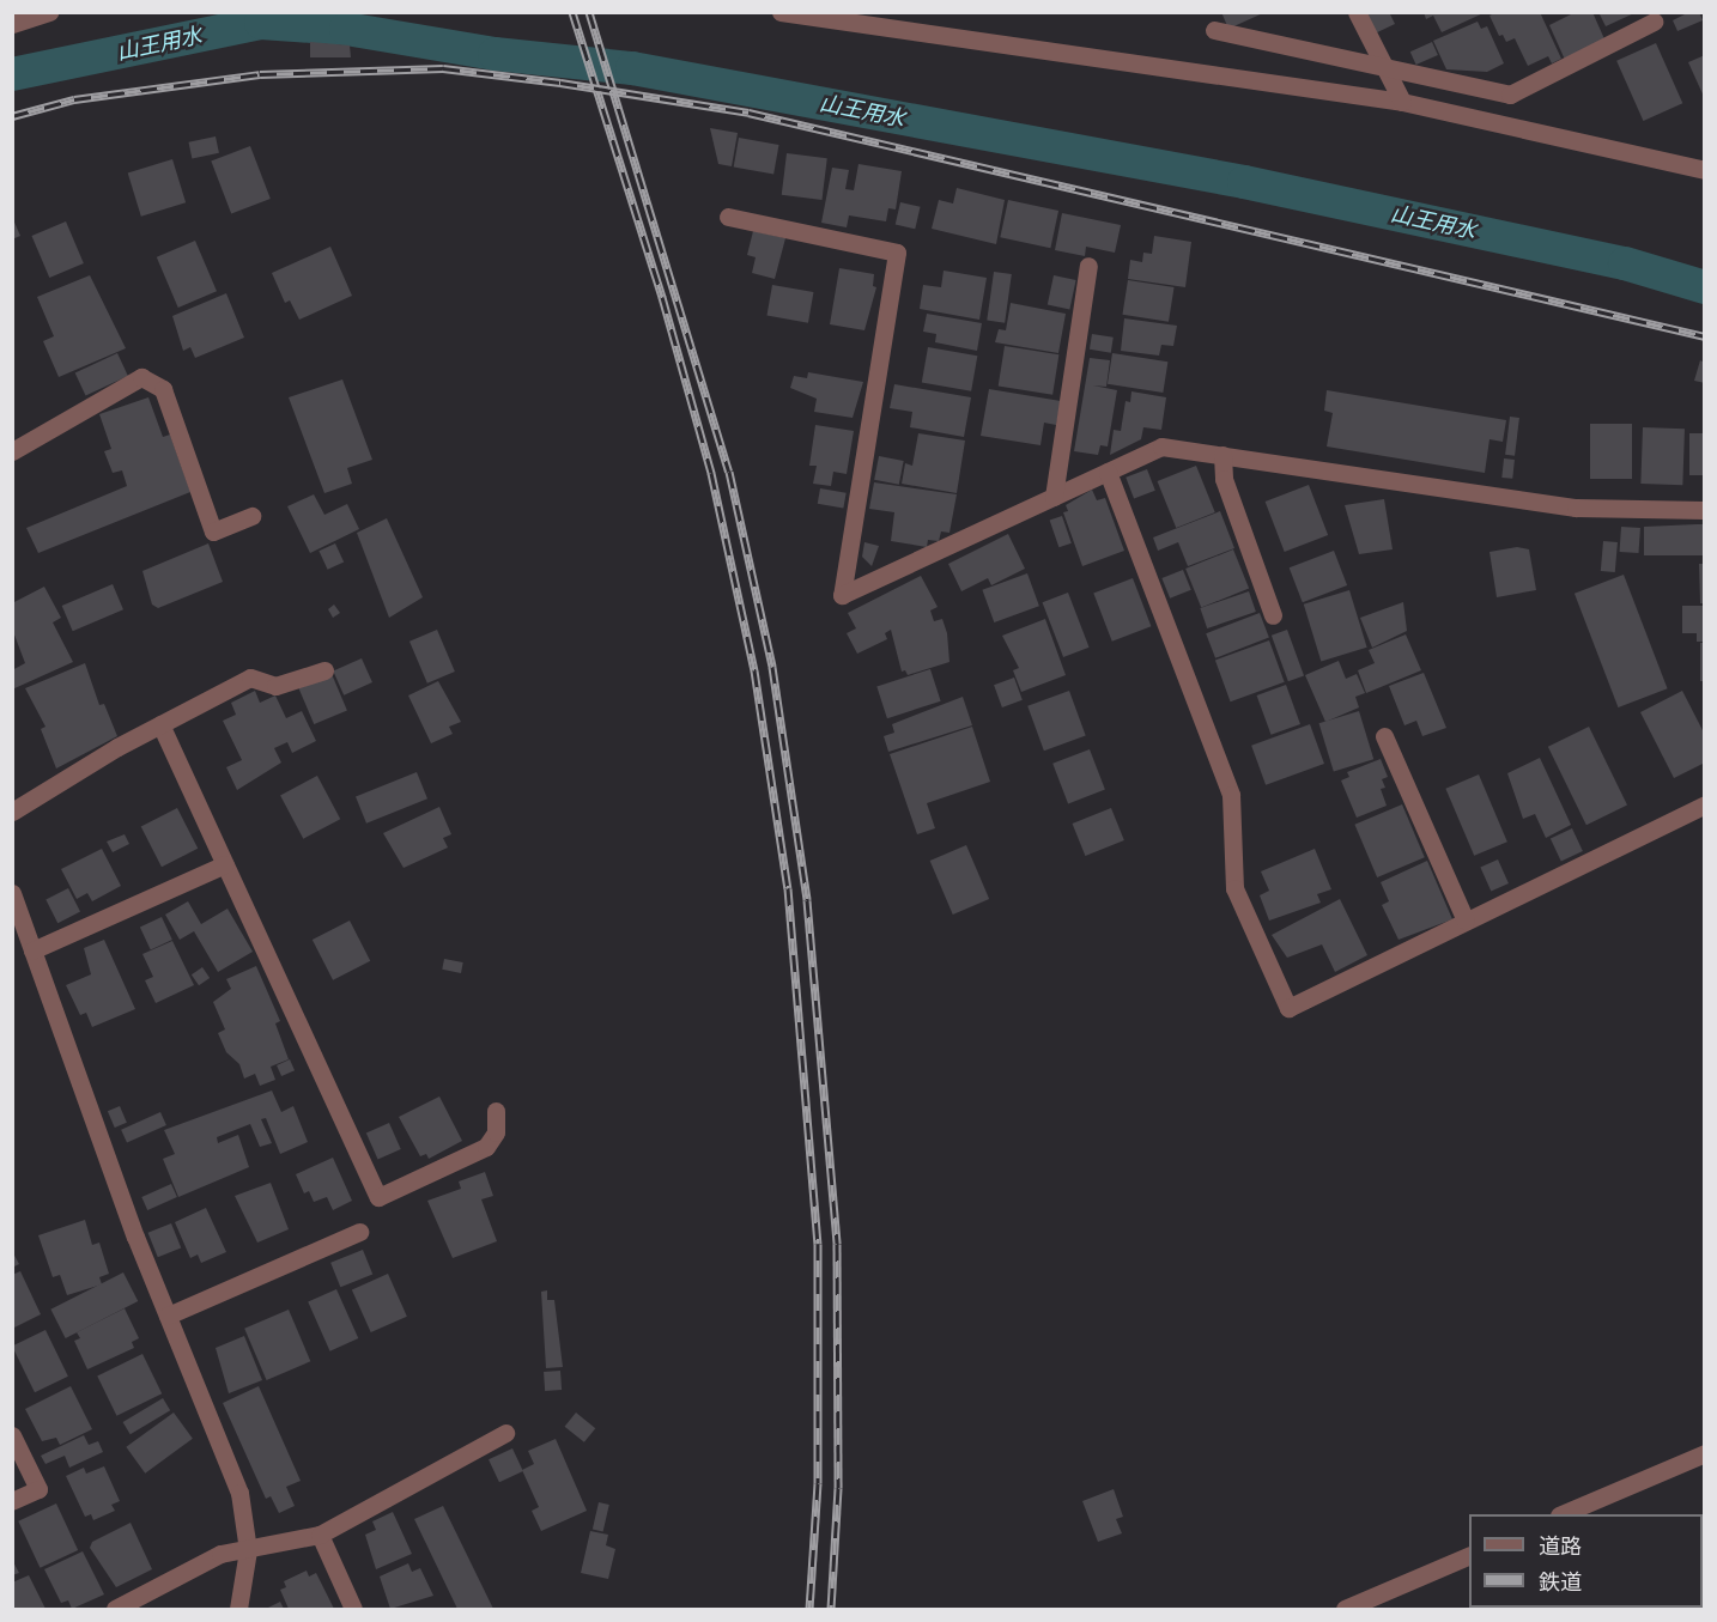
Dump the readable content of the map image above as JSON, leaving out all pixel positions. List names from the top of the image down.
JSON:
{
  "water": ["山王用水"],
  "legend": ["道路", "鉄道"]
}
